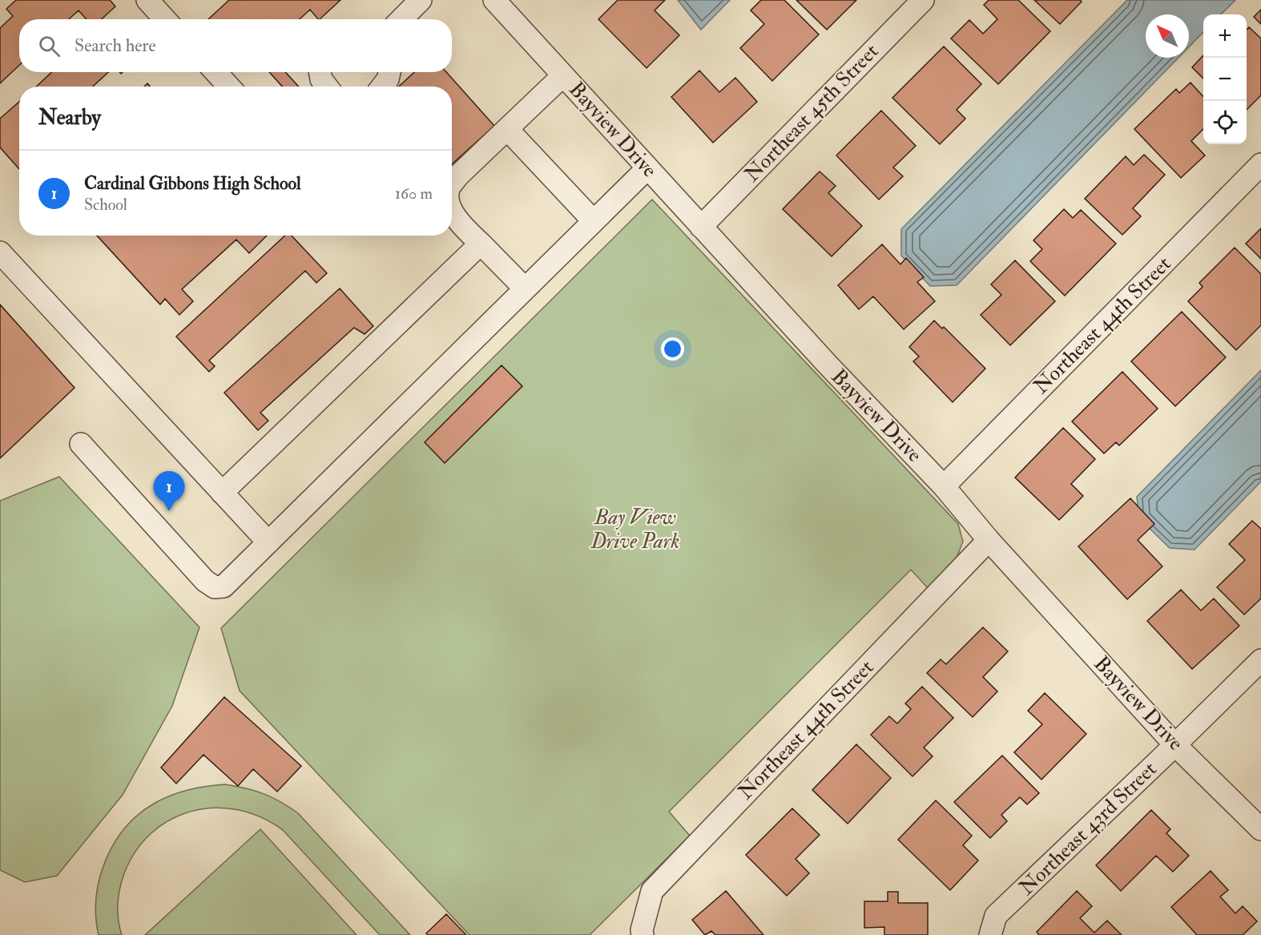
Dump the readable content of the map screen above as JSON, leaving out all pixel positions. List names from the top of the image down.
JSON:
{
  "streets": {
    "street": [
      "Northeast 45th Street",
      "Bayview Drive",
      "Northeast 44th Street",
      "Northeast 43rd Street"
    ]
  },
  "crossings": [
    ["Northeast 45th Street", "Bayview Drive"],
    ["Bayview Drive", "Northeast 44th Street"],
    ["Bayview Drive", "Northeast 43rd Street"]
  ],
  "parks": ["Bay View Drive Park"],
  "north": "top left",
  "page": {
    "map_buttons": ["+", "−"],
    "search": "Search here",
    "heading": "Nearby",
    "list": [
      {
        "mark": "1",
        "name": "Cardinal Gibbons High School",
        "note": "School",
        "value": "160 m"
      }
    ],
    "pins": "1"
  }
}
